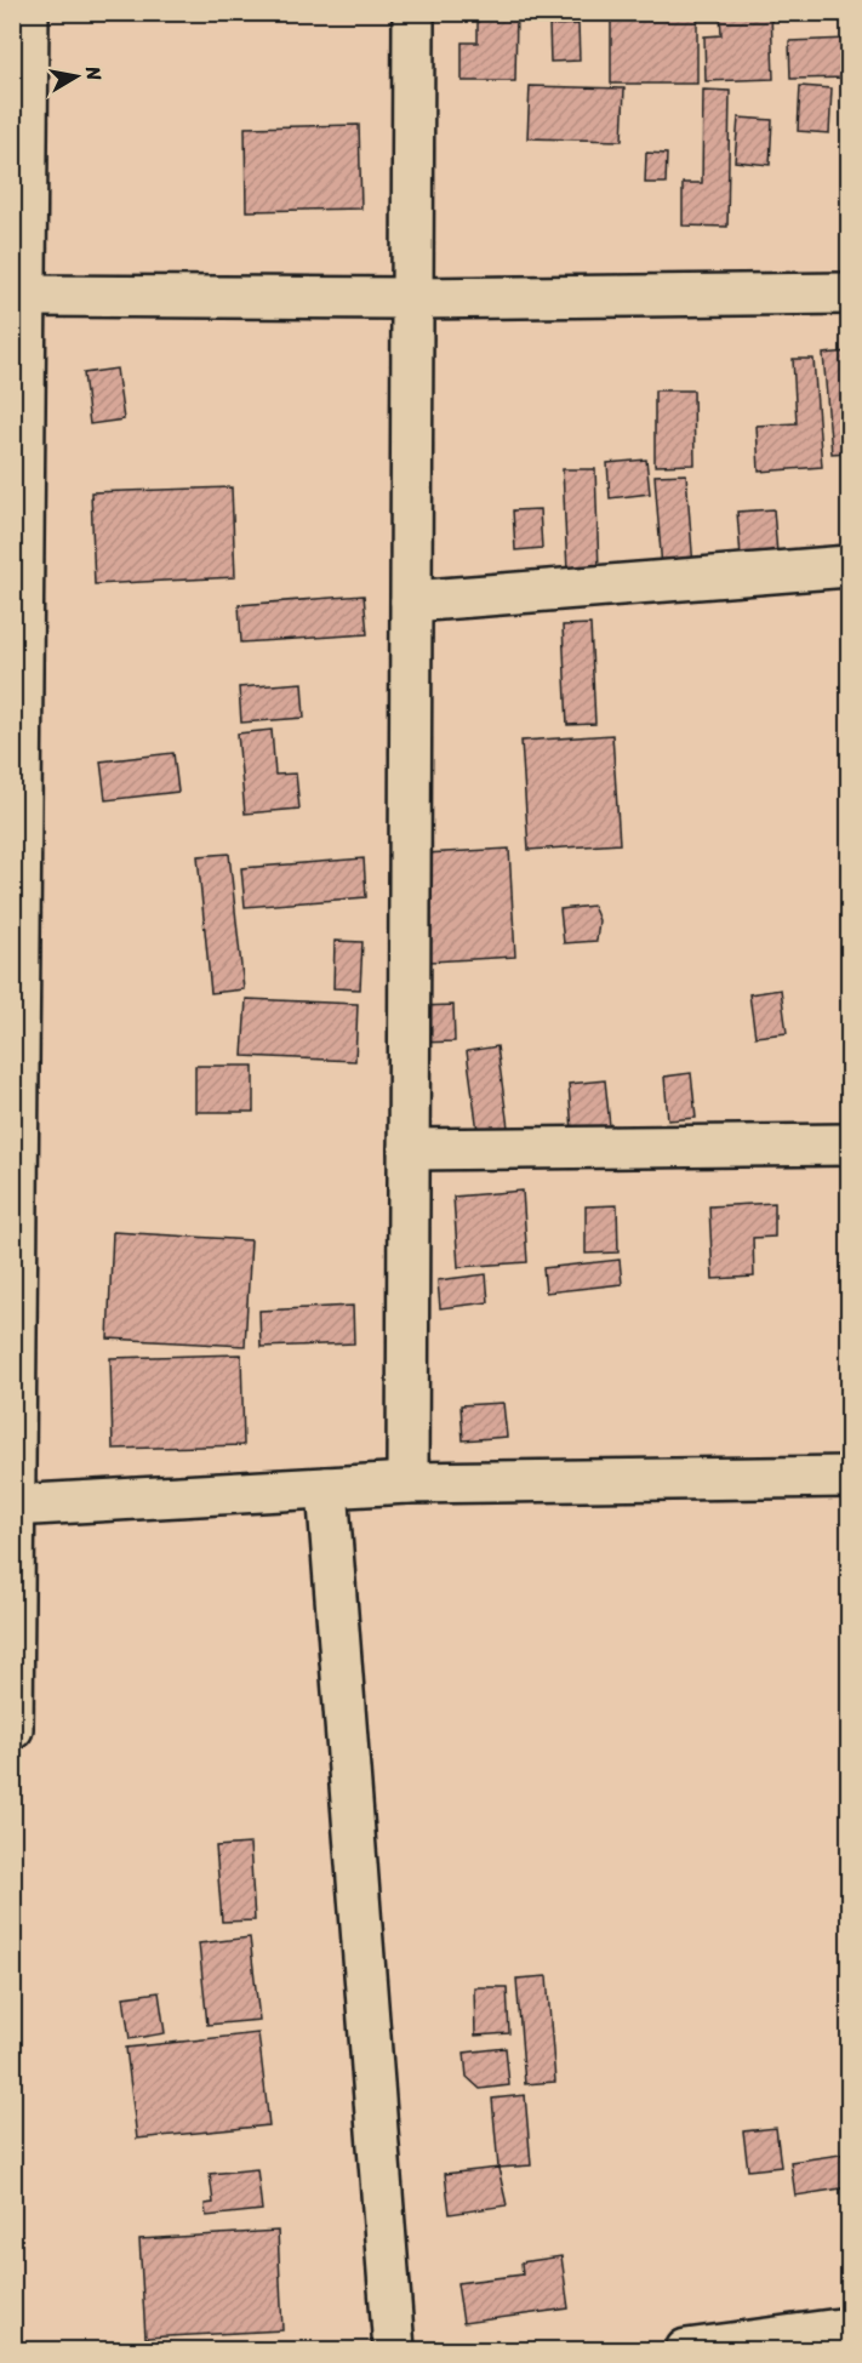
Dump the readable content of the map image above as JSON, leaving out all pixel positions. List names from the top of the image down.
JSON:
{
  "north": "right"
}
